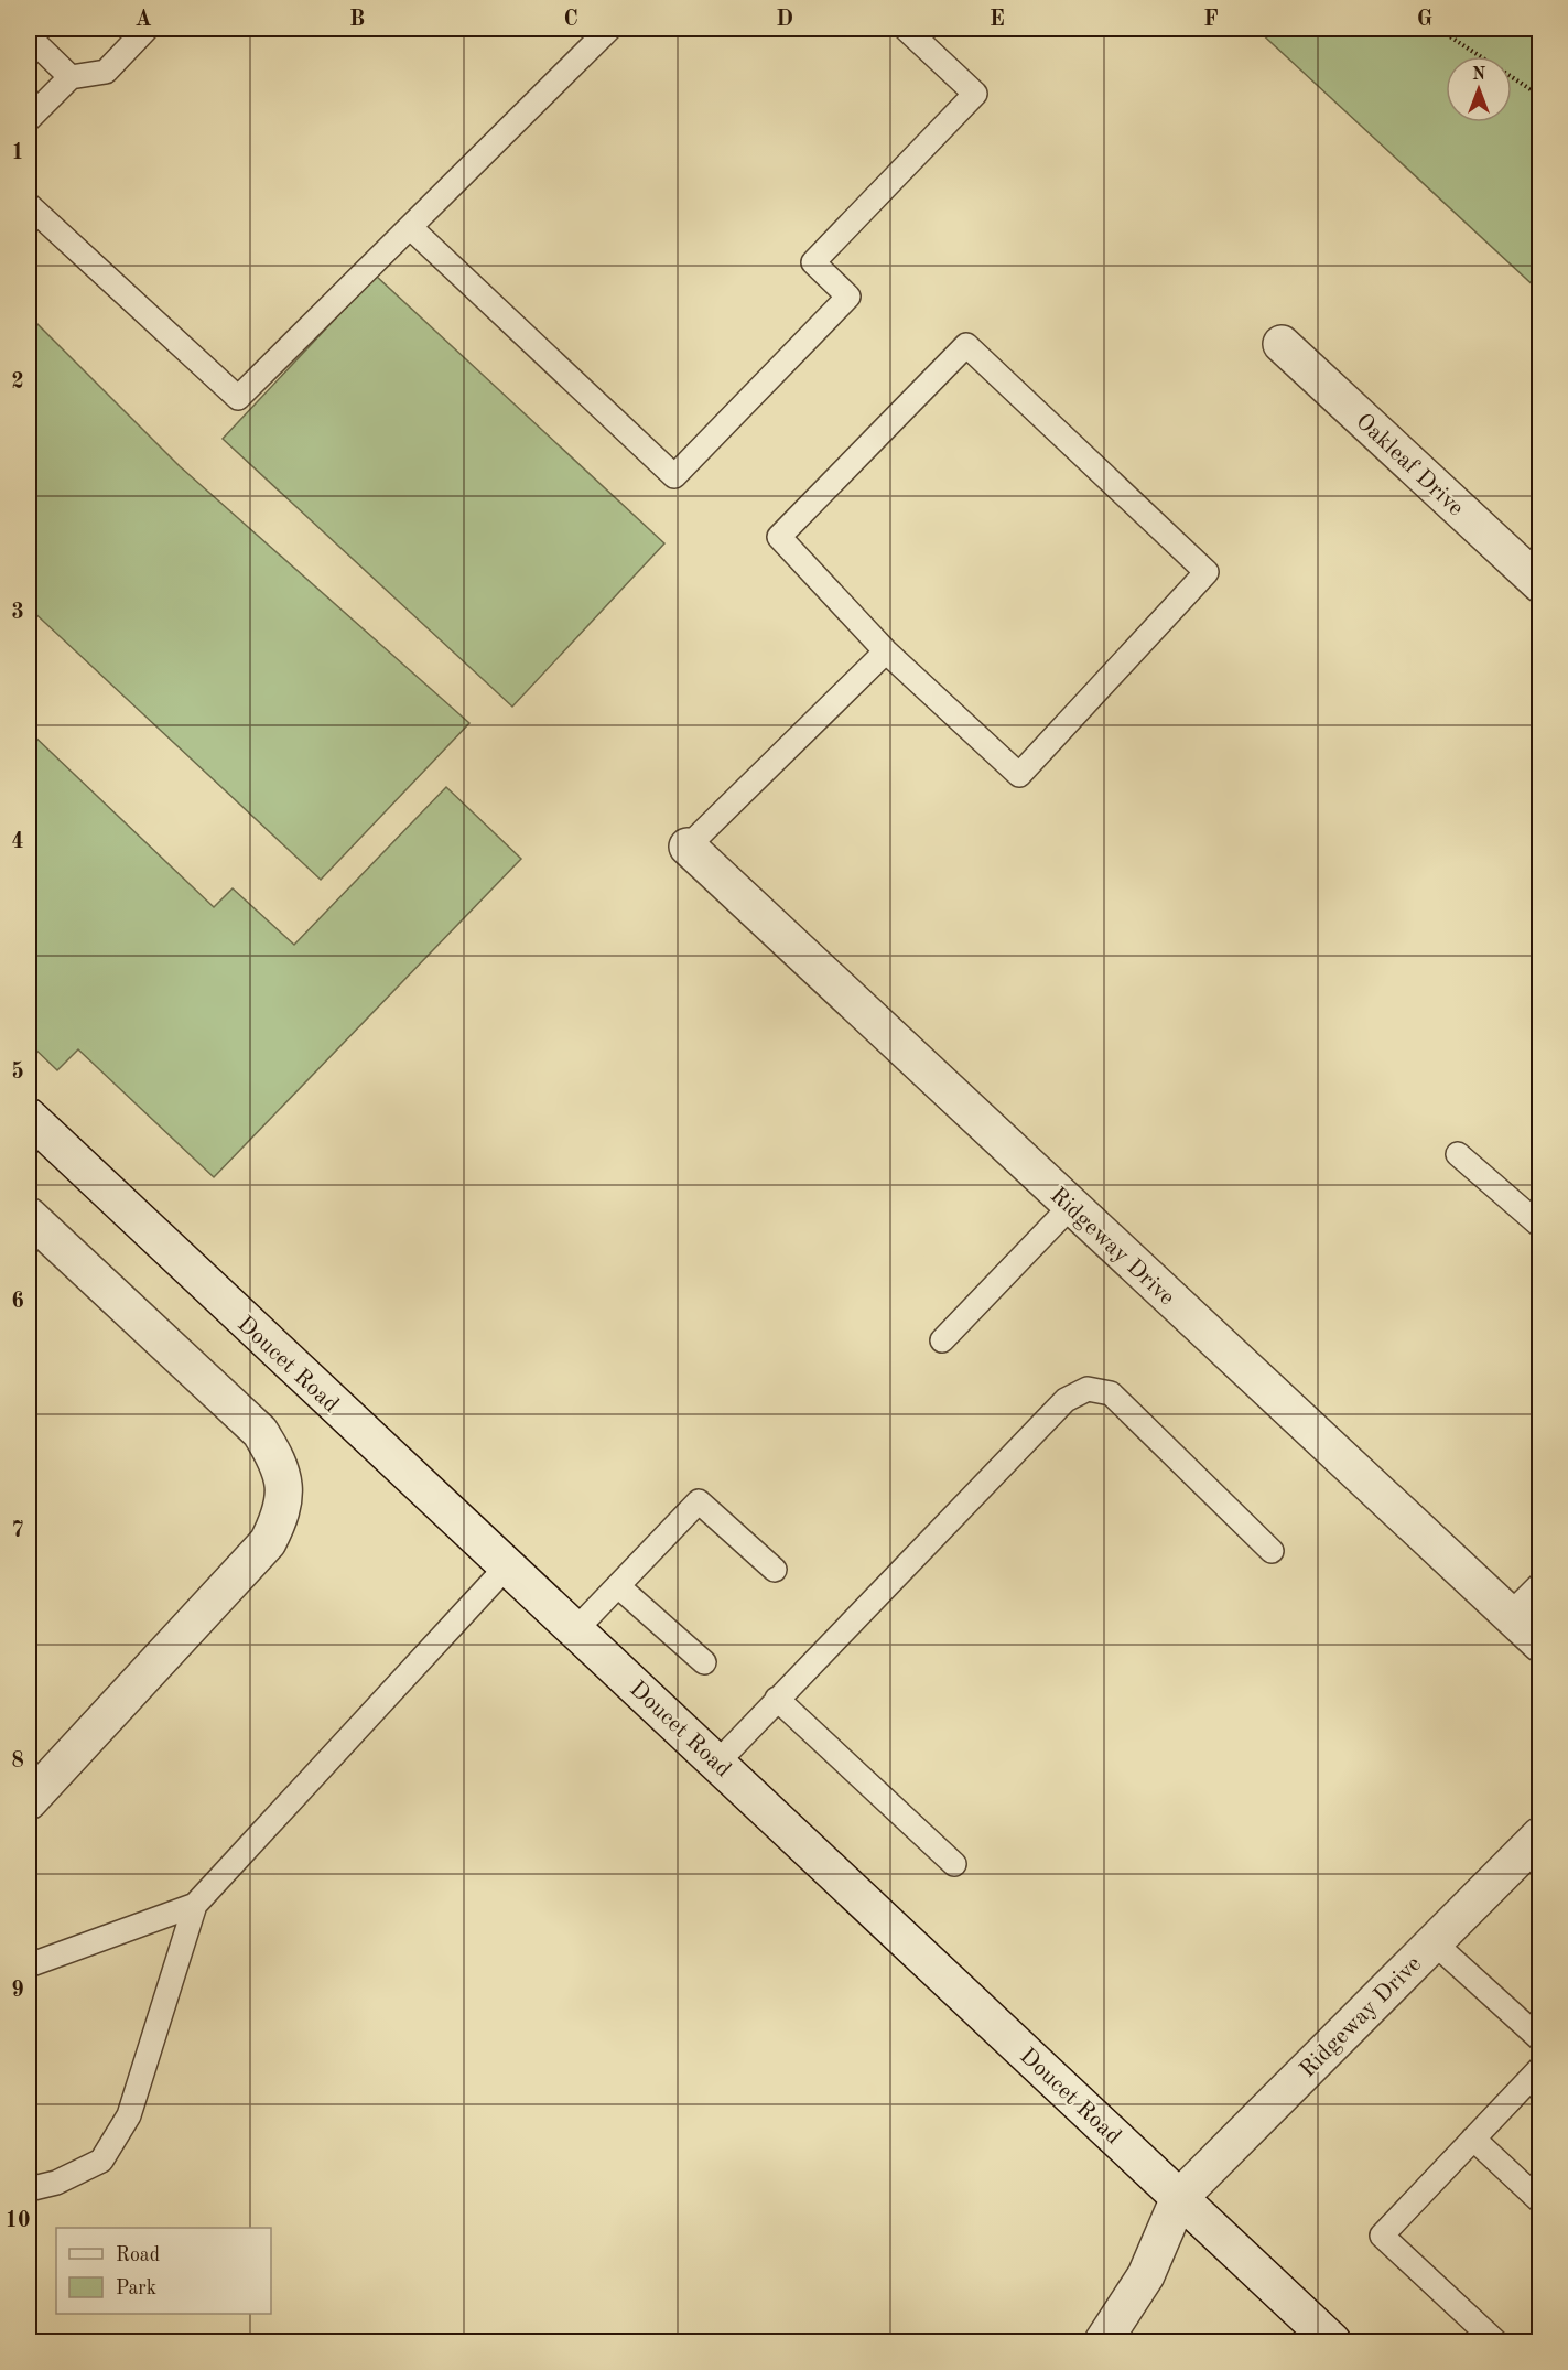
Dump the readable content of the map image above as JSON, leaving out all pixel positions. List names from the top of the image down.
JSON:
{
  "streets": {
    "street": ["Oakleaf Drive", "Ridgeway Drive", "Doucet Road"]
  },
  "crossings": [
    ["Ridgeway Drive", "Doucet Road"]
  ],
  "legend": ["Road", "Park"],
  "north": "top",
  "grid": {
    "columns": [
      "A",
      "B",
      "C",
      "D",
      "E",
      "F",
      "G"
    ],
    "rows": [
      "1",
      "2",
      "3",
      "4",
      "5",
      "6",
      "7",
      "8",
      "9",
      "10"
    ]
  }
}
